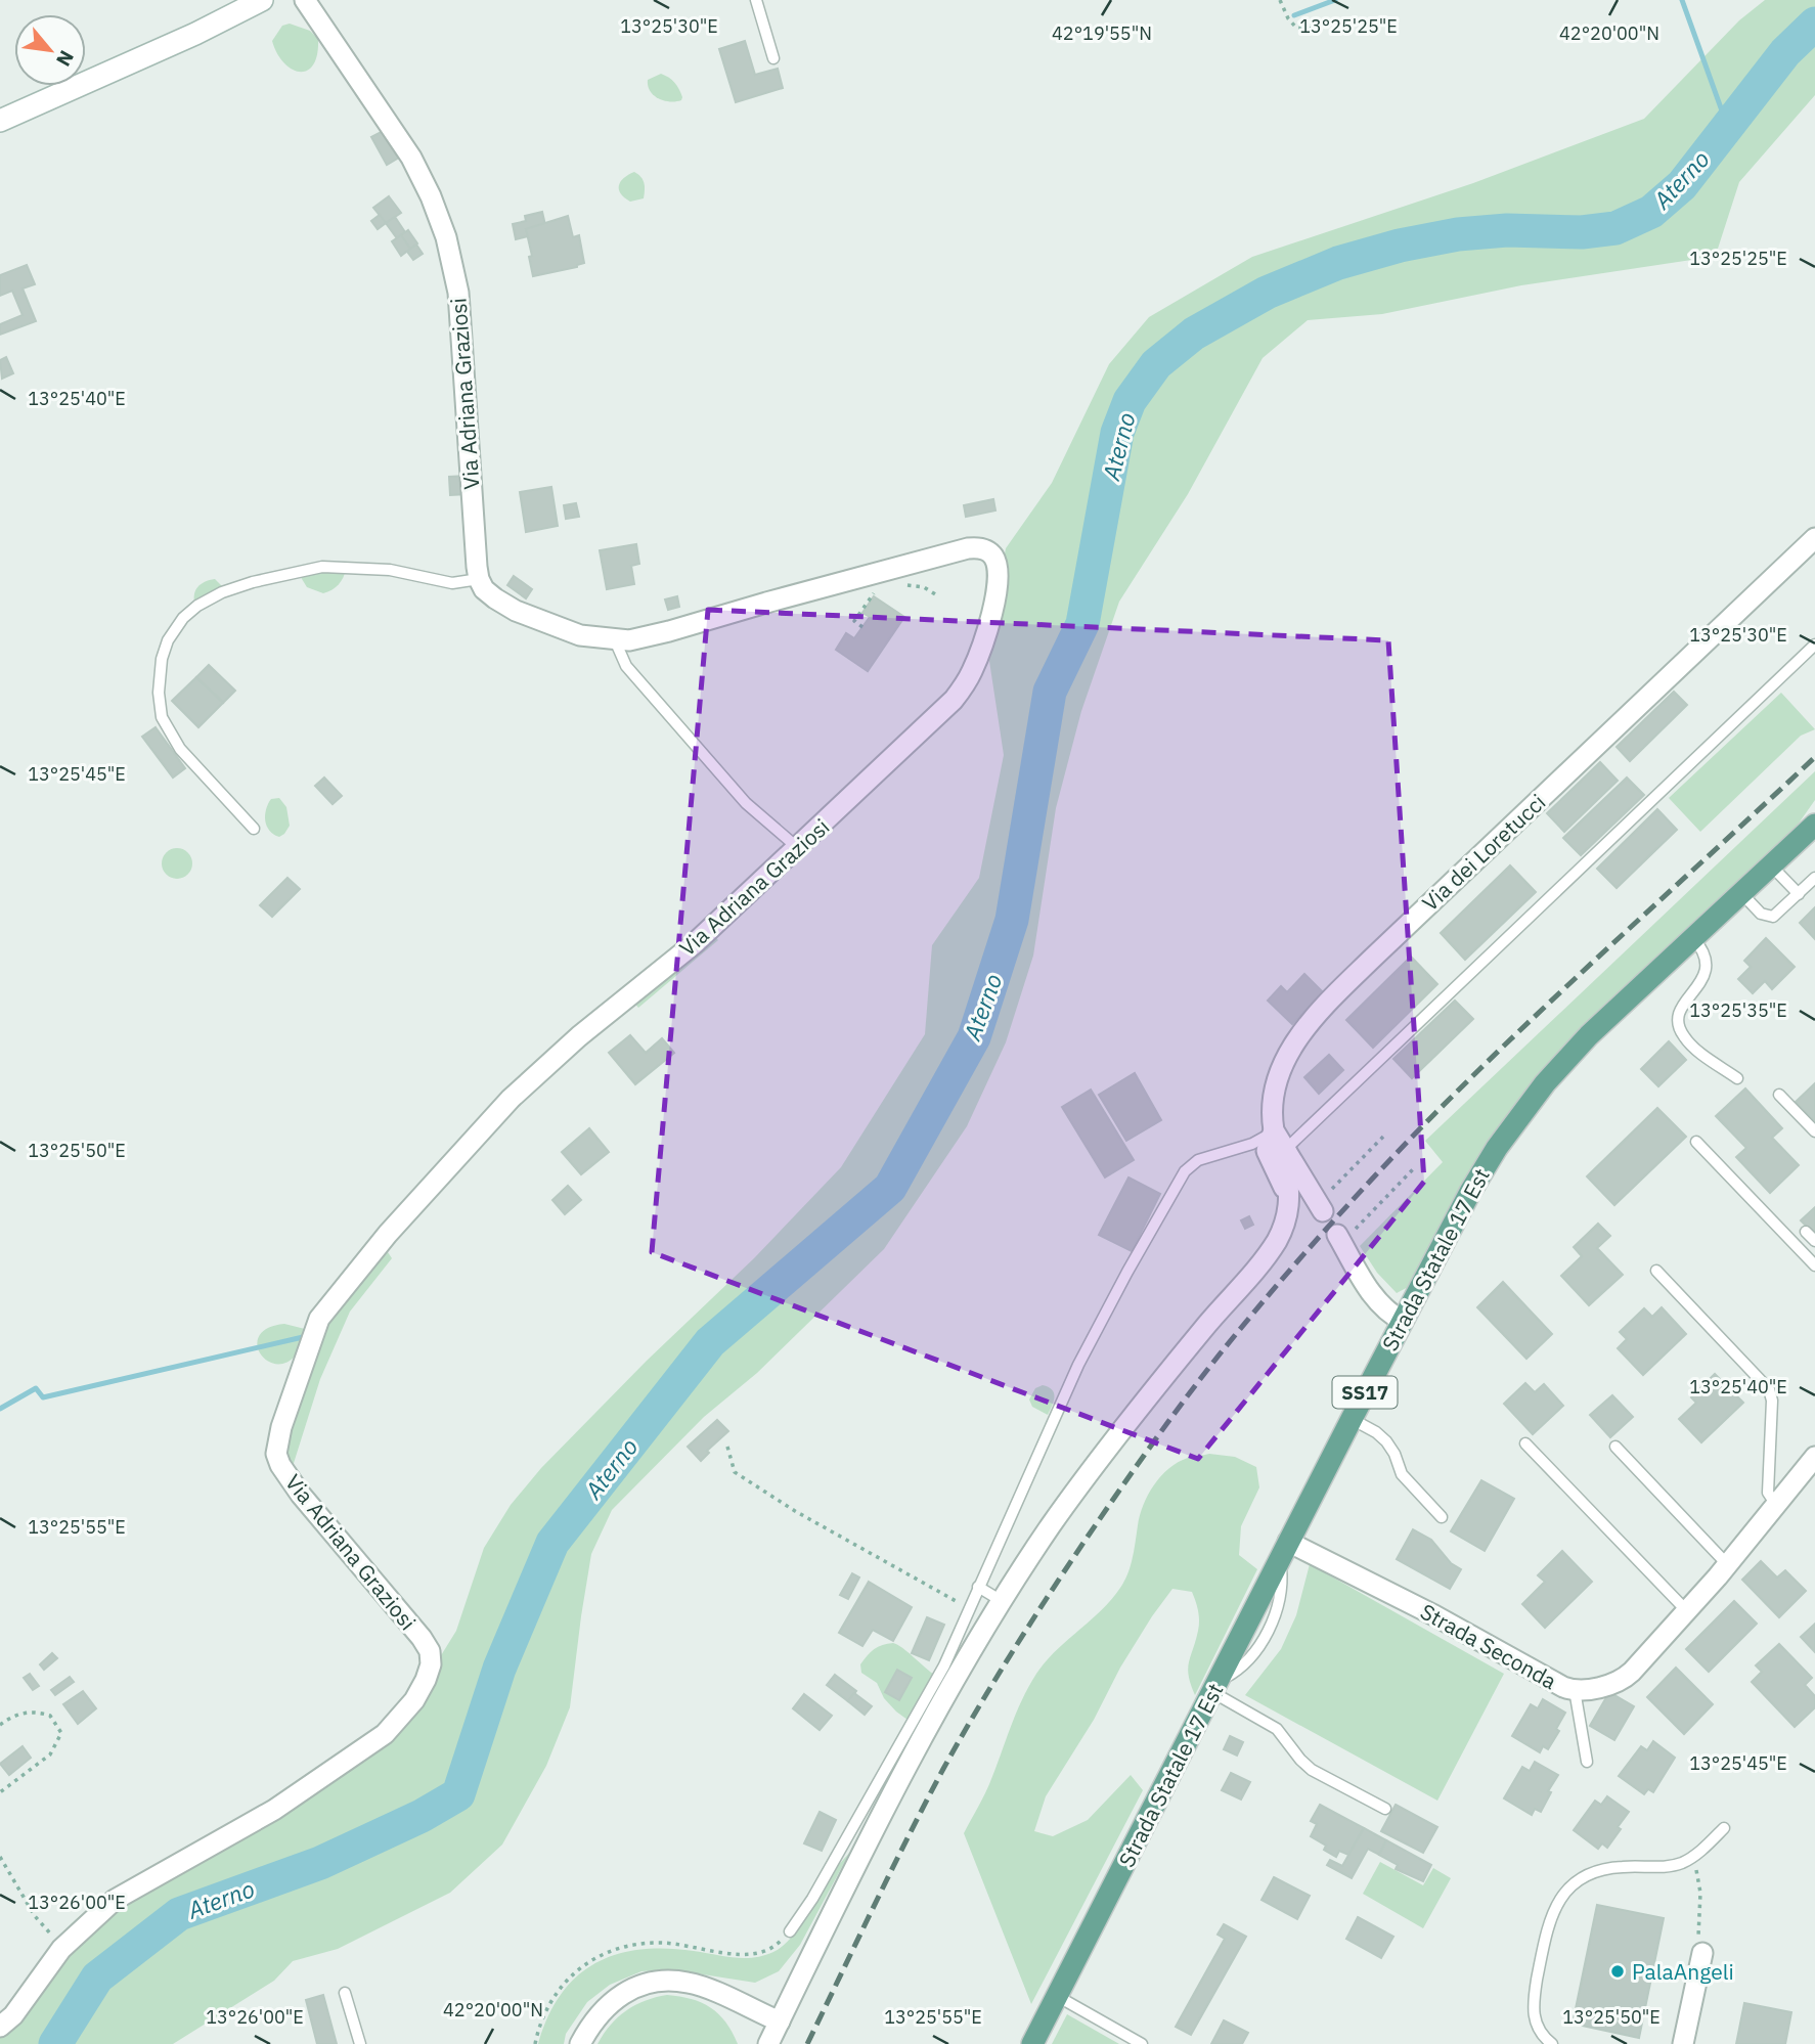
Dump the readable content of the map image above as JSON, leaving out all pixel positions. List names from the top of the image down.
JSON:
{
  "streets": {
    "main road": ["Strada Statale 17 Est", "SS17"],
    "street": ["Via Adriana Graziosi", "Via dei Loretucci", "Strada Seconda"]
  },
  "crossings": [
    ["Strada Statale 17 Est", "Strada Seconda"]
  ],
  "water": ["Aterno"],
  "places": ["PalaAngeli"],
  "north": "bottom right",
  "coordinates": [
    "13°25'30\"E",
    "13°25'25\"E",
    "42°19'55\"N",
    "42°20'00\"N",
    "13°25'40\"E",
    "13°25'45\"E",
    "13°25'35\"E",
    "13°25'50\"E",
    "13°25'55\"E",
    "13°26'00\"E"
  ]
}
